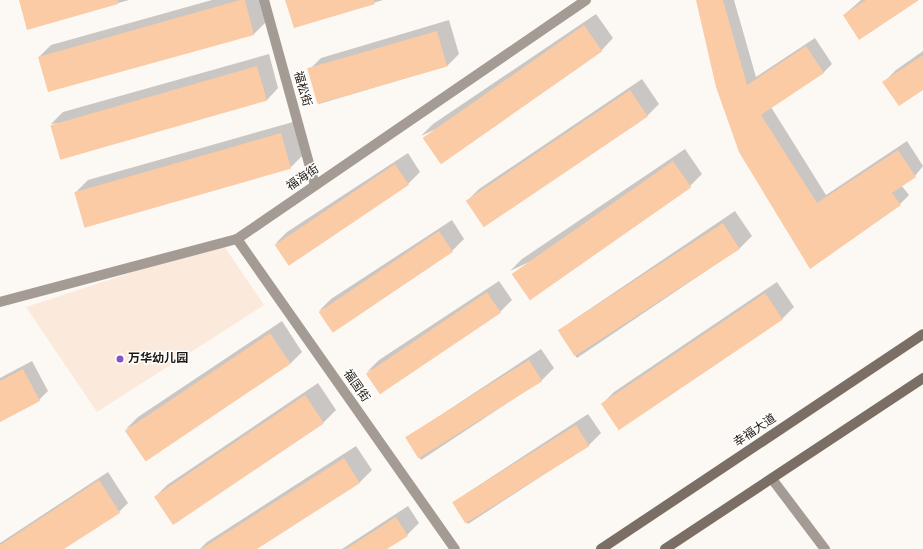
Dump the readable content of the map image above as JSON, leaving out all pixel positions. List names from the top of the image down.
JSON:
{
  "streets": {
    "main road": ["幸福大道"],
    "street": ["福松街", "福海街", "福国街"]
  },
  "crossings": [
    ["福松街", "福海街"],
    ["福海街", "福国街"]
  ],
  "places": ["万华幼儿园"]
}
